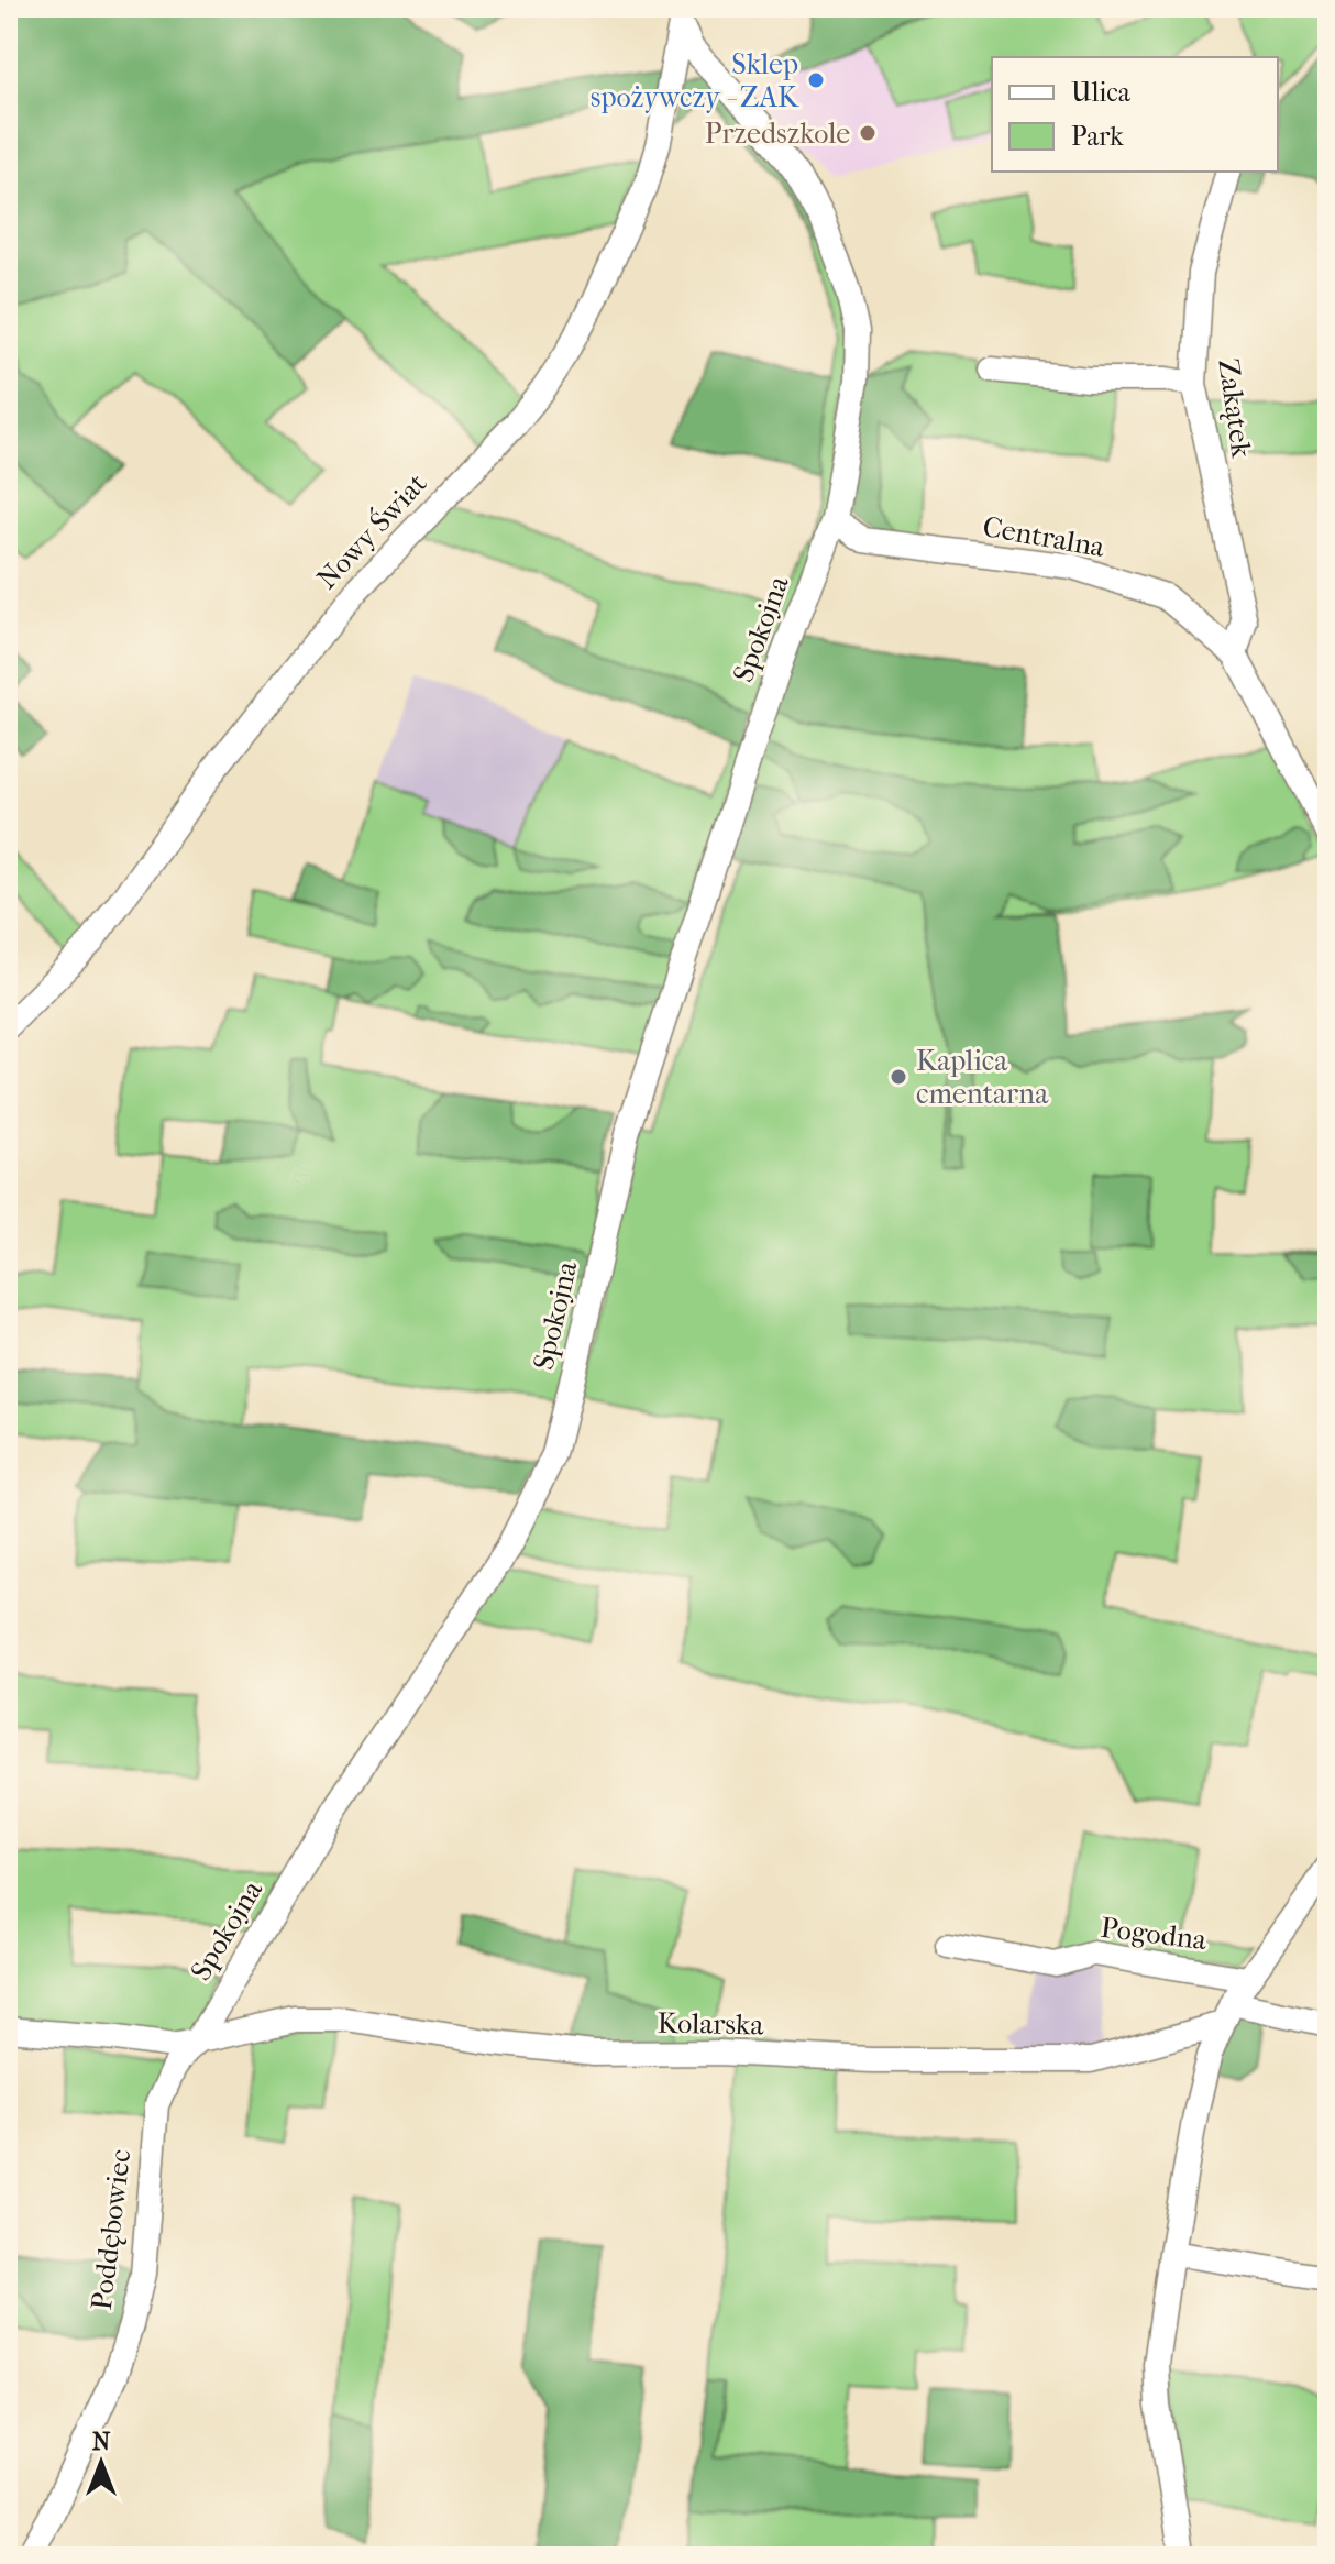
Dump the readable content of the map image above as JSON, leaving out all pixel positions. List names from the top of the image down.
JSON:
{
  "streets": {
    "street": [
      "Zakątek",
      "Nowy Świat",
      "Centralna",
      "Spokojna",
      "Pogodna",
      "Kolarska",
      "Poddębowiec"
    ]
  },
  "crossings": [
    ["Zakątek", "Centralna"],
    ["Nowy Świat", "Spokojna"],
    ["Centralna", "Spokojna"],
    ["Spokojna", "Kolarska"],
    ["Spokojna", "Poddębowiec"],
    ["Kolarska", "Poddębowiec"]
  ],
  "places": ["Sklep spożywczy - ZAK", "Przedszkole", "Kaplica cmentarna"],
  "legend": ["Ulica", "Park"],
  "north": "top"
}
